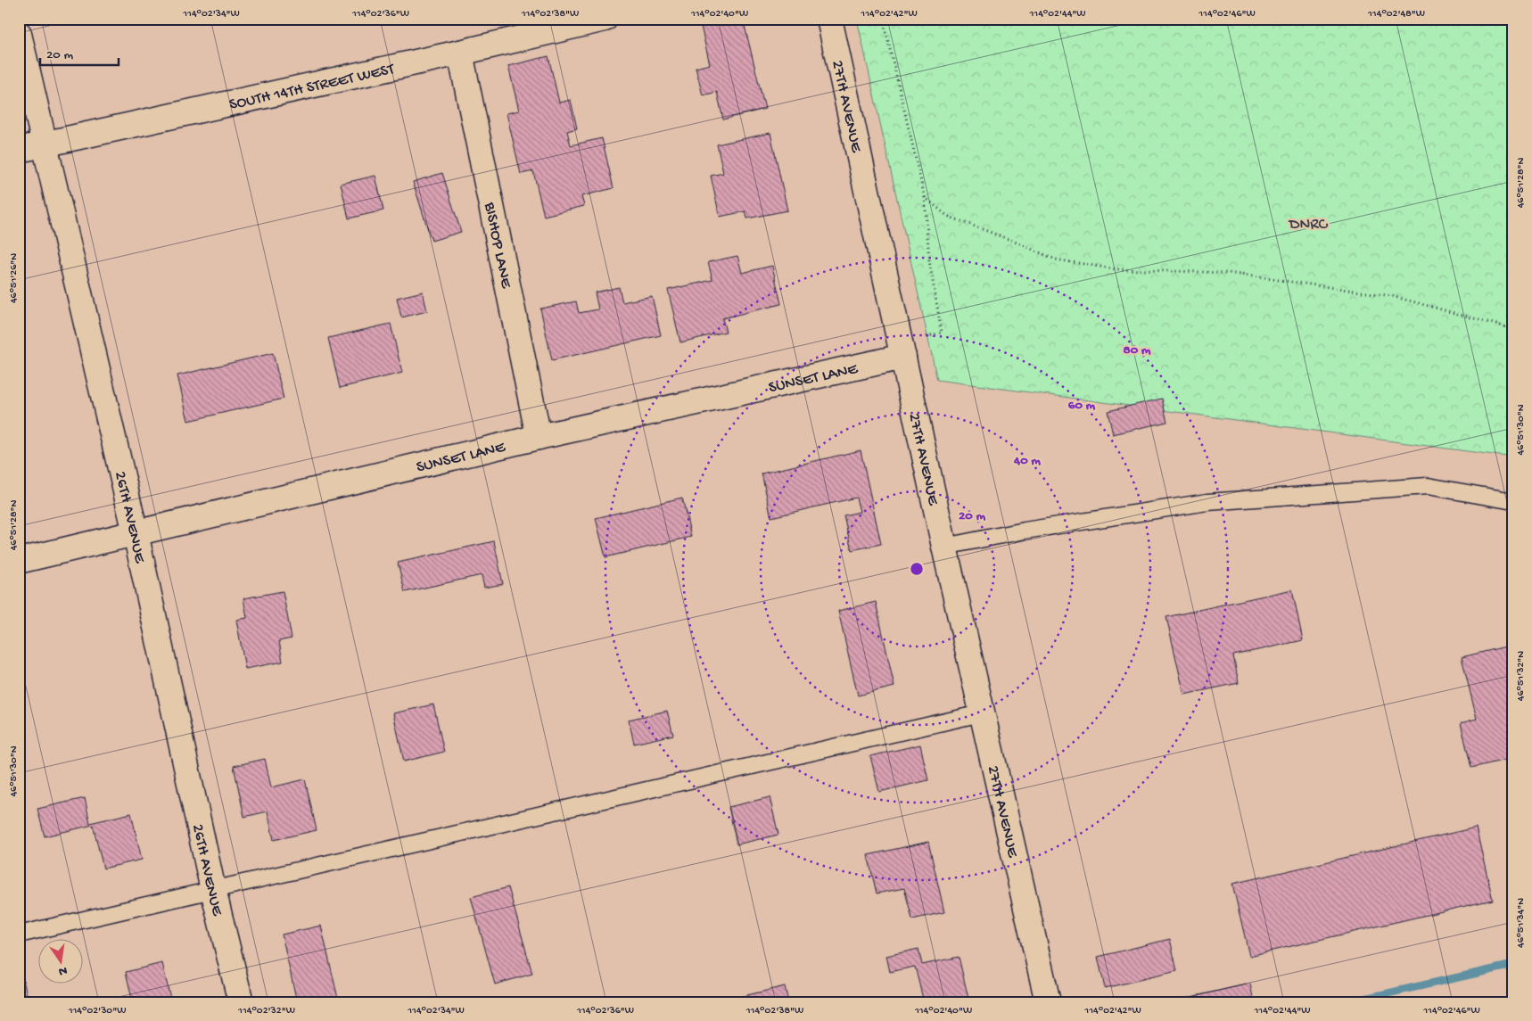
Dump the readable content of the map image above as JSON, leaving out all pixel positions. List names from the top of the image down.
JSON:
{
  "streets": {
    "street": [
      "SOUTH 14TH STREET WEST",
      "27TH AVENUE",
      "BISHOP LANE",
      "SUNSET LANE",
      "26TH AVENUE"
    ]
  },
  "crossings": [
    ["SOUTH 14TH STREET WEST", "BISHOP LANE"],
    ["SOUTH 14TH STREET WEST", "26TH AVENUE"],
    ["27TH AVENUE", "SUNSET LANE"],
    ["BISHOP LANE", "SUNSET LANE"],
    ["SUNSET LANE", "26TH AVENUE"]
  ],
  "parks": ["DNRC"],
  "scale_bar": "20 m",
  "north": "bottom",
  "coordinates": [
    "114°02'34\"W",
    "114°02'36\"W",
    "114°02'38\"W",
    "114°02'40\"W",
    "114°02'42\"W",
    "114°02'44\"W",
    "114°02'46\"W",
    "114°02'48\"W",
    "46°51'28\"N",
    "46°51'26\"N",
    "46°51'30\"N",
    "46°51'32\"N",
    "46°51'34\"N",
    "114°02'30\"W",
    "114°02'32\"W"
  ],
  "rings": [
    "80 m",
    "60 m",
    "40 m",
    "20 m"
  ]
}
